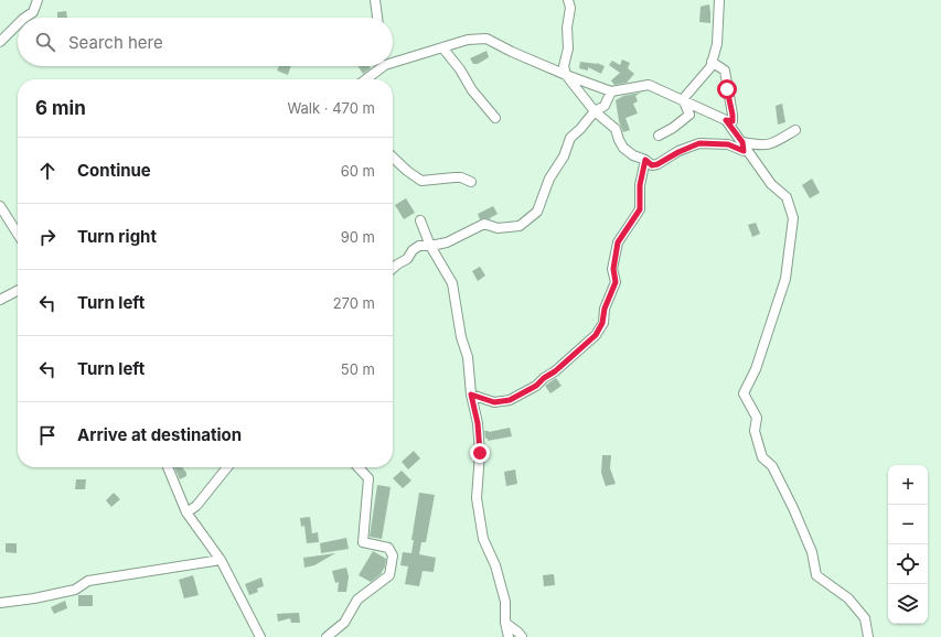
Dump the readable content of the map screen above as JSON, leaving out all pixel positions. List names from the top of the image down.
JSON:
{
  "page": {
    "search": "Search here",
    "heading": ["6 min", "Walk · 470 m"],
    "list": [
      ["Continue", "60 m"],
      ["Turn right", "90 m"],
      ["Turn left", "270 m"],
      ["Turn left", "50 m"],
      "Arrive at destination"
    ],
    "map_buttons": ["+", "−"]
  }
}
